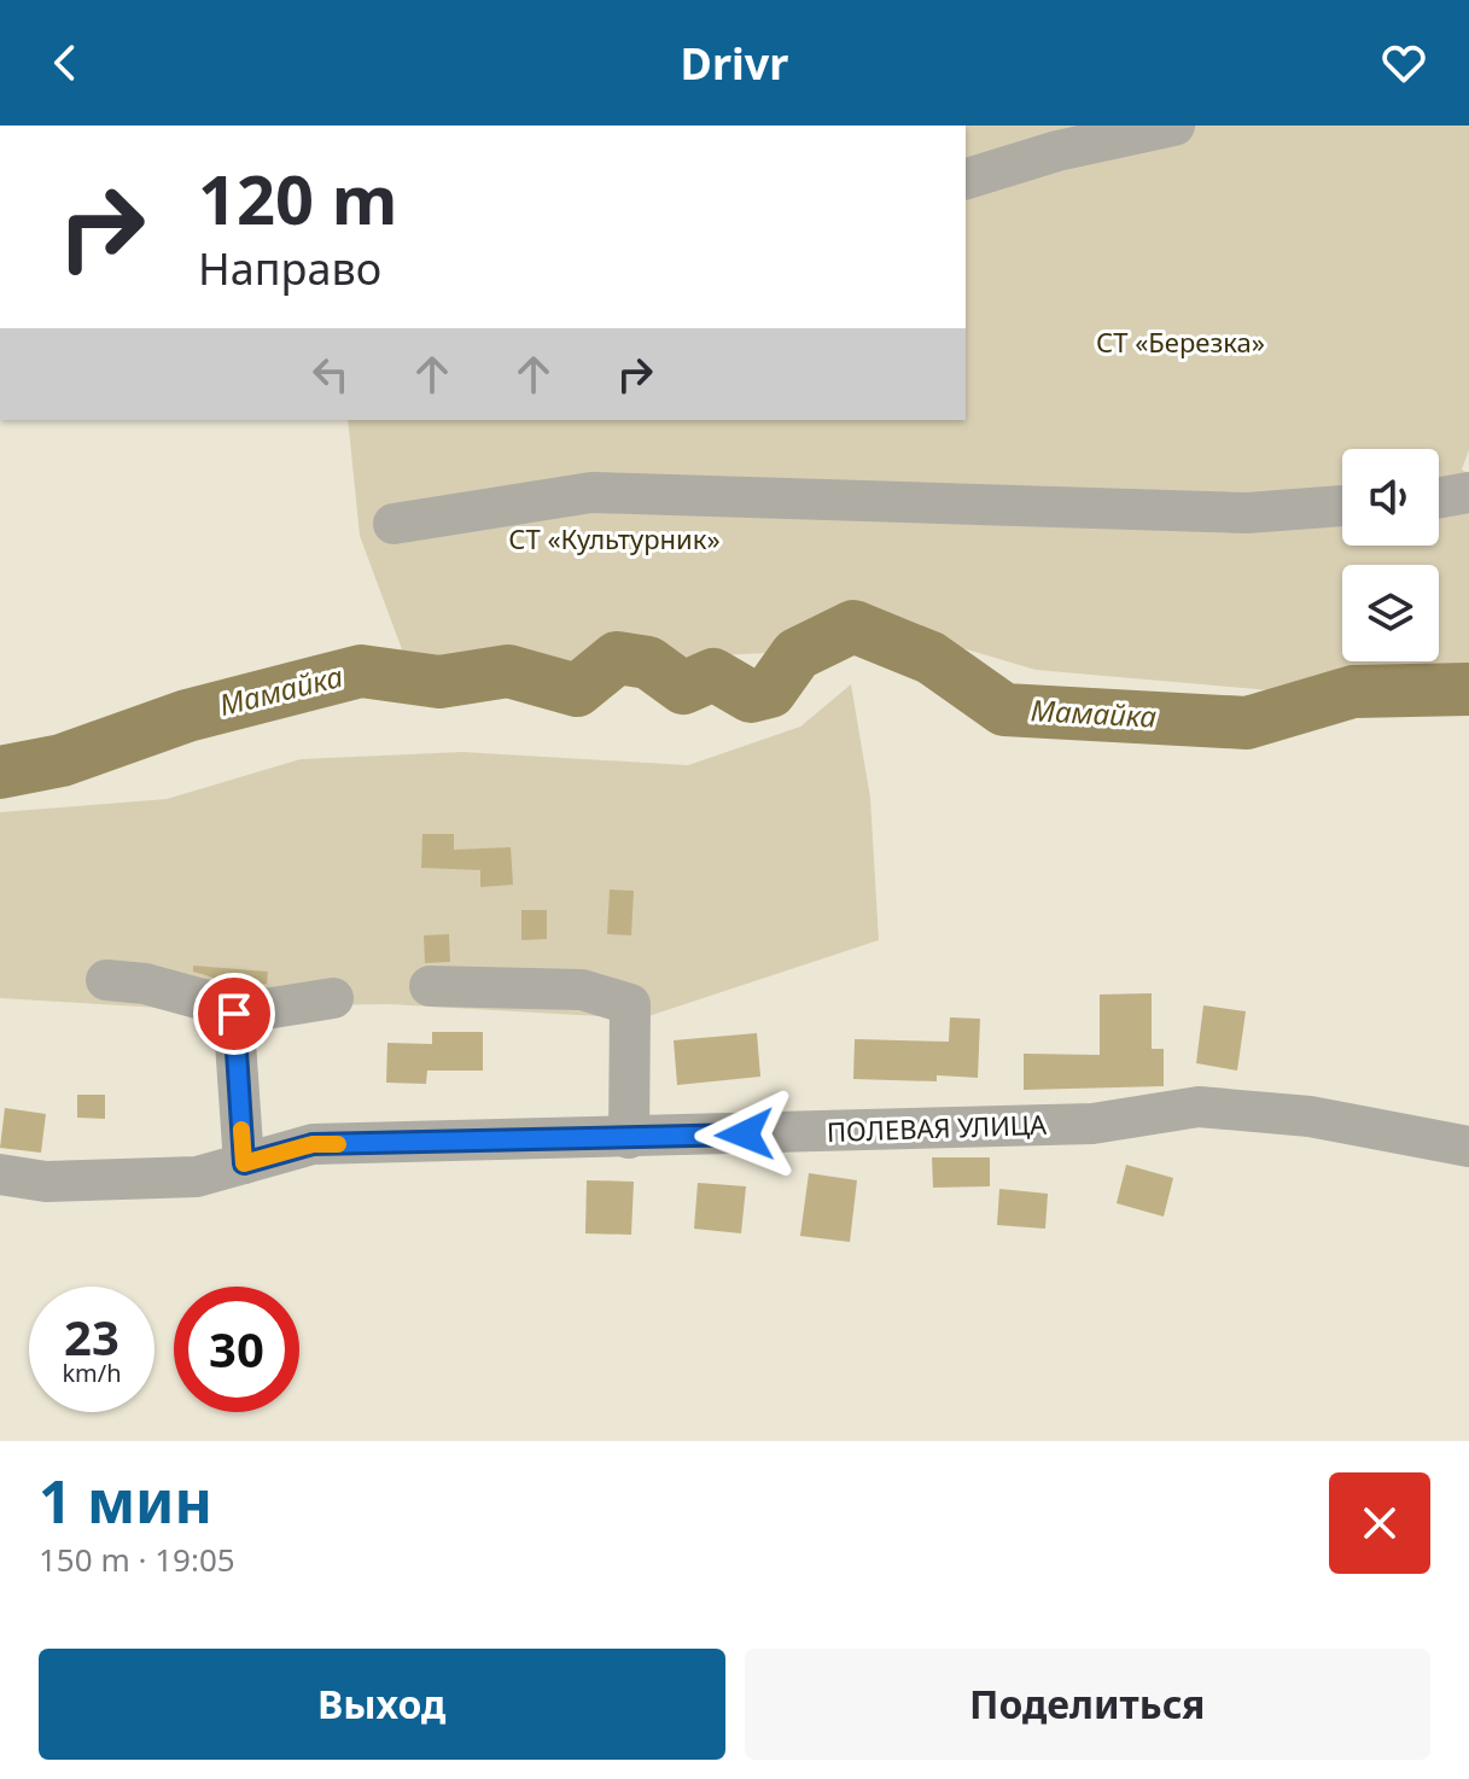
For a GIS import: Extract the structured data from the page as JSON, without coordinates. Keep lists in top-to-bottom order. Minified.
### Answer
{"streets":{"street":["ПОЛЕВАЯ УЛИЦА"]},"water":["Мамайка"],"parks":["СТ «Березка»","СТ «Культурник»"],"page":{"header":"Drivr","turn":["120 m","Направо"],"speed":"23 km/h","limit":"30","heading":["1 мин","150 m · 19:05"],"buttons":["Выход","Поделиться"]}}
